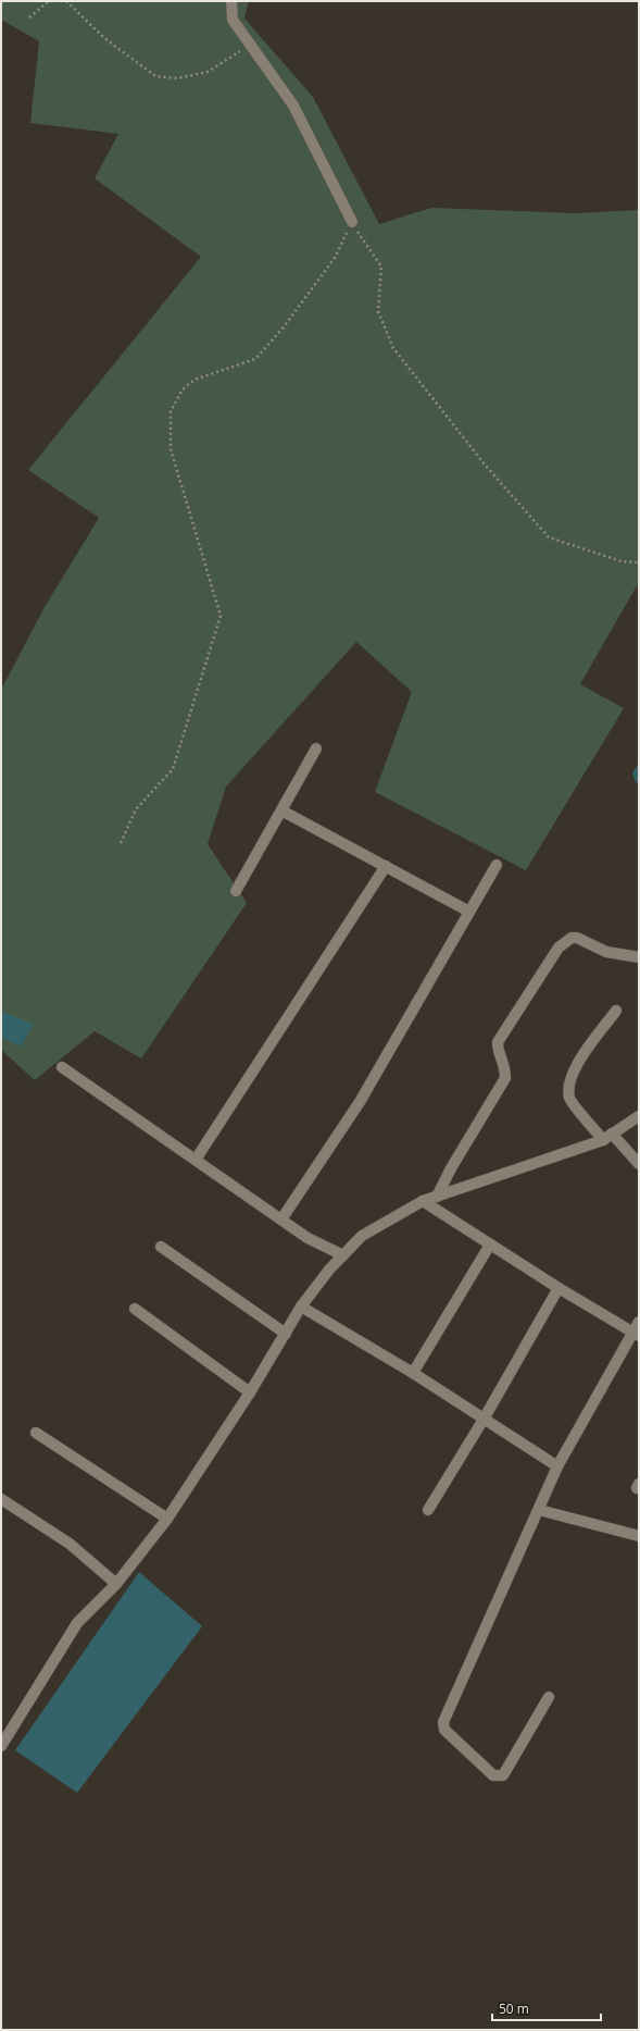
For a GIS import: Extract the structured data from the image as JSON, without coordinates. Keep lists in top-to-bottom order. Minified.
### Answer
{"scale_bar":"50 m"}
